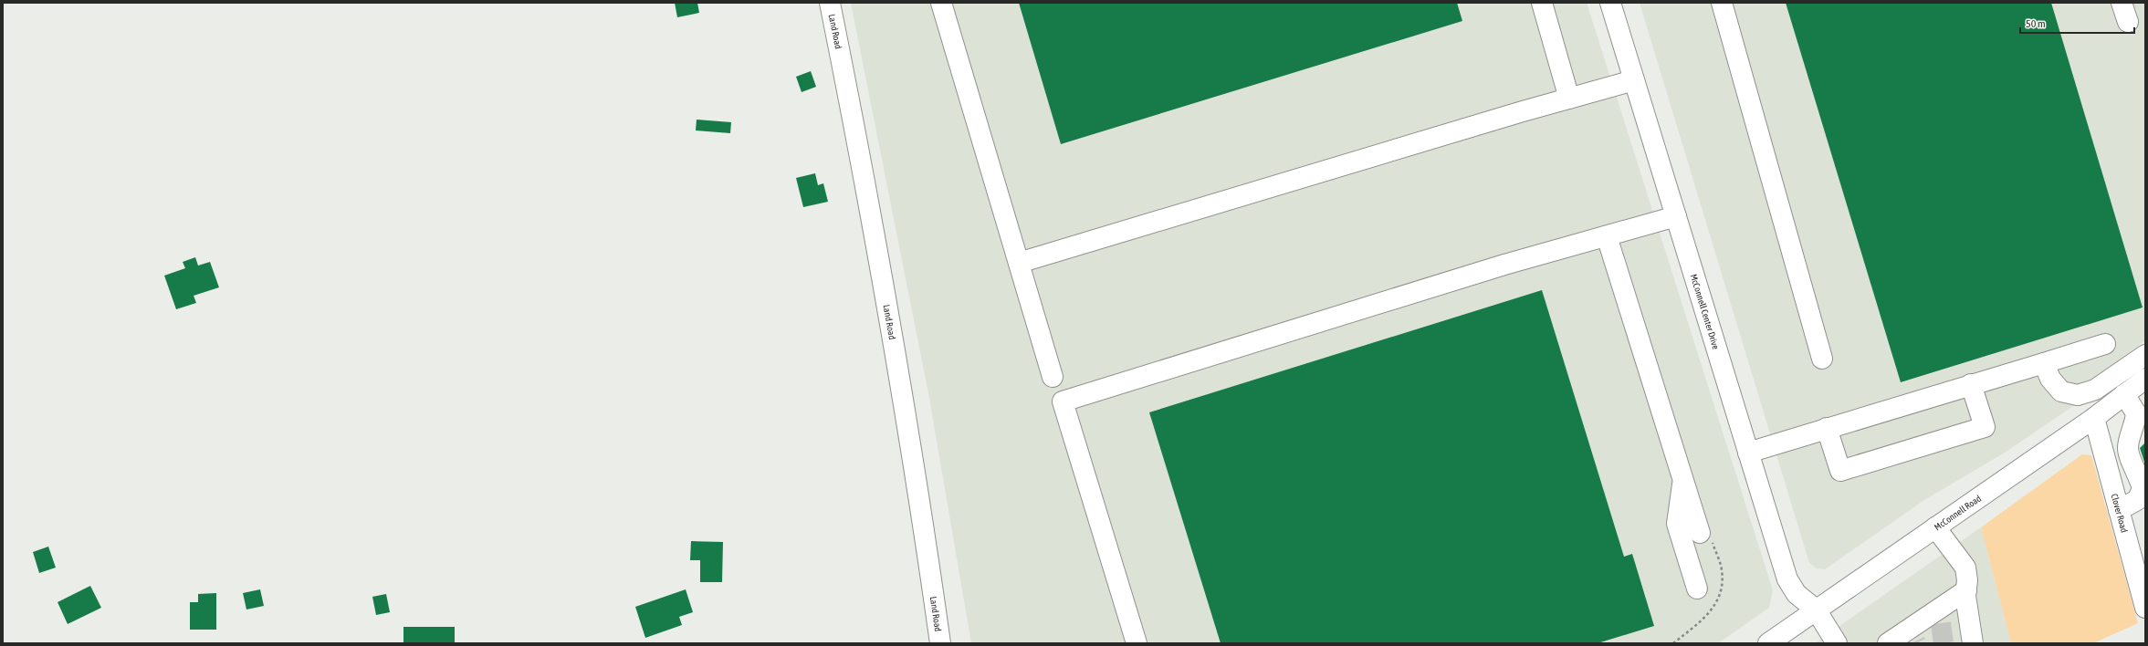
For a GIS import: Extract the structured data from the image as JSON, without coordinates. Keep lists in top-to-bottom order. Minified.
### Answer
{"streets":{"street":["Land Road","McConnell Center Drive","McConnell Road","Clover Road"]},"crossings":[["McConnell Center Drive","McConnell Road"],["McConnell Road","Clover Road"]],"scale_bar":"50 m"}
